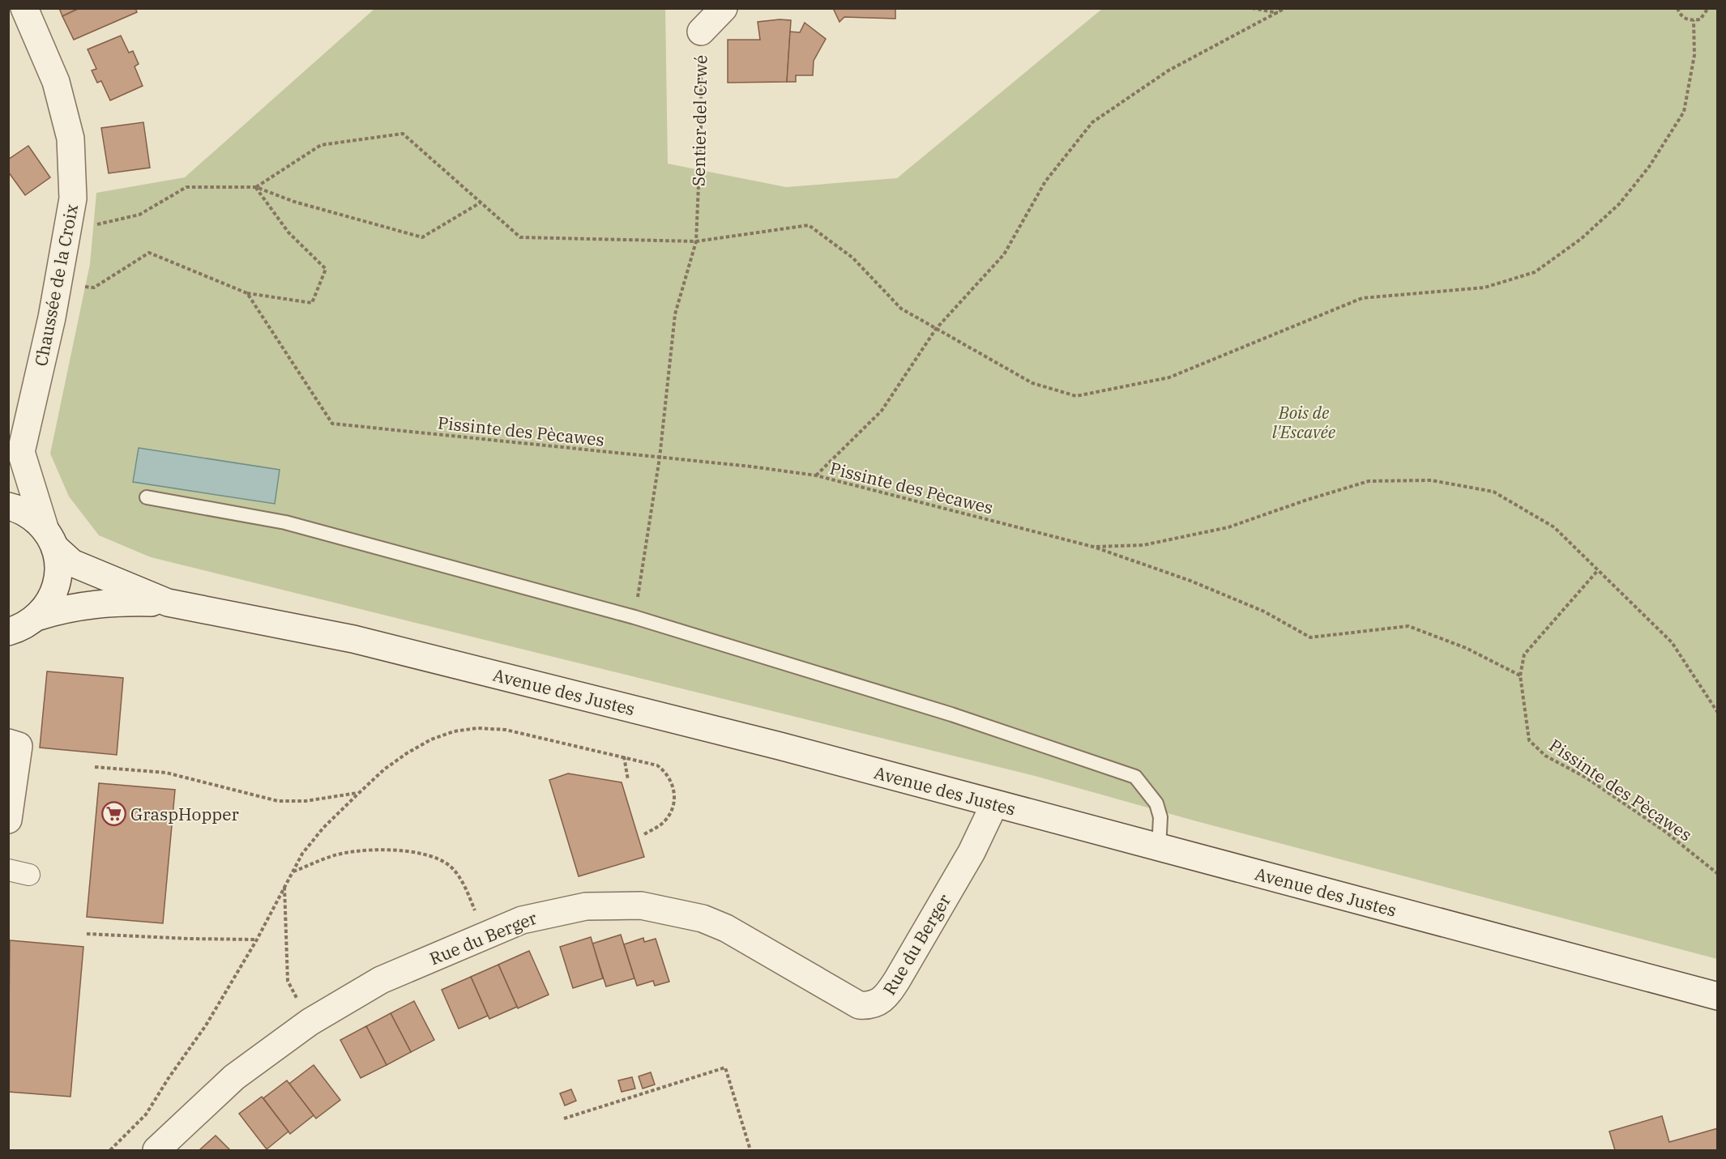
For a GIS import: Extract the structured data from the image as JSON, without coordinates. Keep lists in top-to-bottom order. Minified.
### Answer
{"streets":{"main road":["Sentier del Crwé","Chaussée de la Croix","Avenue des Justes","Rue du Berger"],"path":["Pissinte des Pècawes"]},"crossings":[["Sentier del Crwé","Pissinte des Pècawes"],["Chaussée de la Croix","Avenue des Justes"],["Avenue des Justes","Rue du Berger"]],"parks":["Bois de l'Escavée"],"places":{"supermarket":["GraspHopper"]}}
